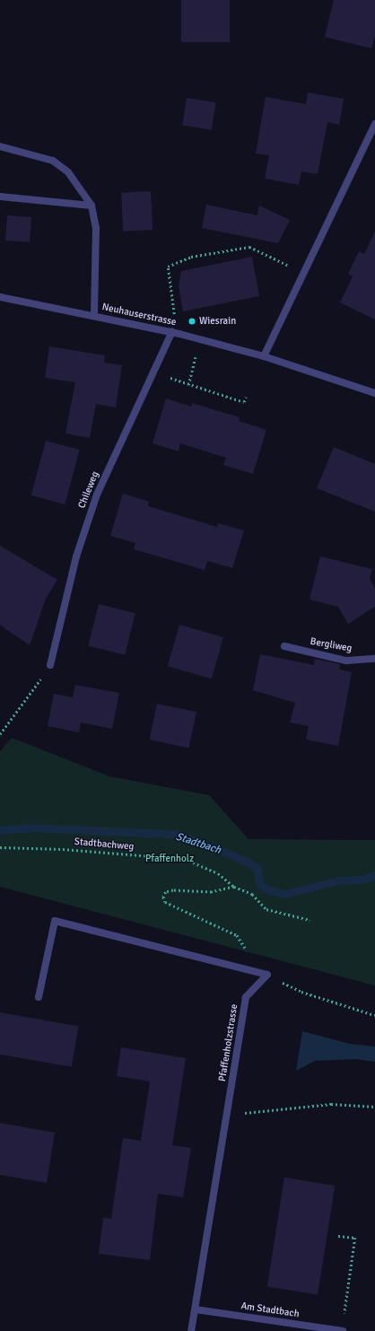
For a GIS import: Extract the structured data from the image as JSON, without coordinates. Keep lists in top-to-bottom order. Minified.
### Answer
{"streets":{"street":["Neuhauserstrasse","Chileweg","Bergliweg","Pfaffenholzstrasse","Am Stadtbach"],"path":["Stadtbachweg"]},"crossings":[["Neuhauserstrasse","Chileweg"],["Pfaffenholzstrasse","Am Stadtbach"]],"water":["Stadtbach"],"parks":["Pfaffenholz"],"places":["Wiesrain"]}
